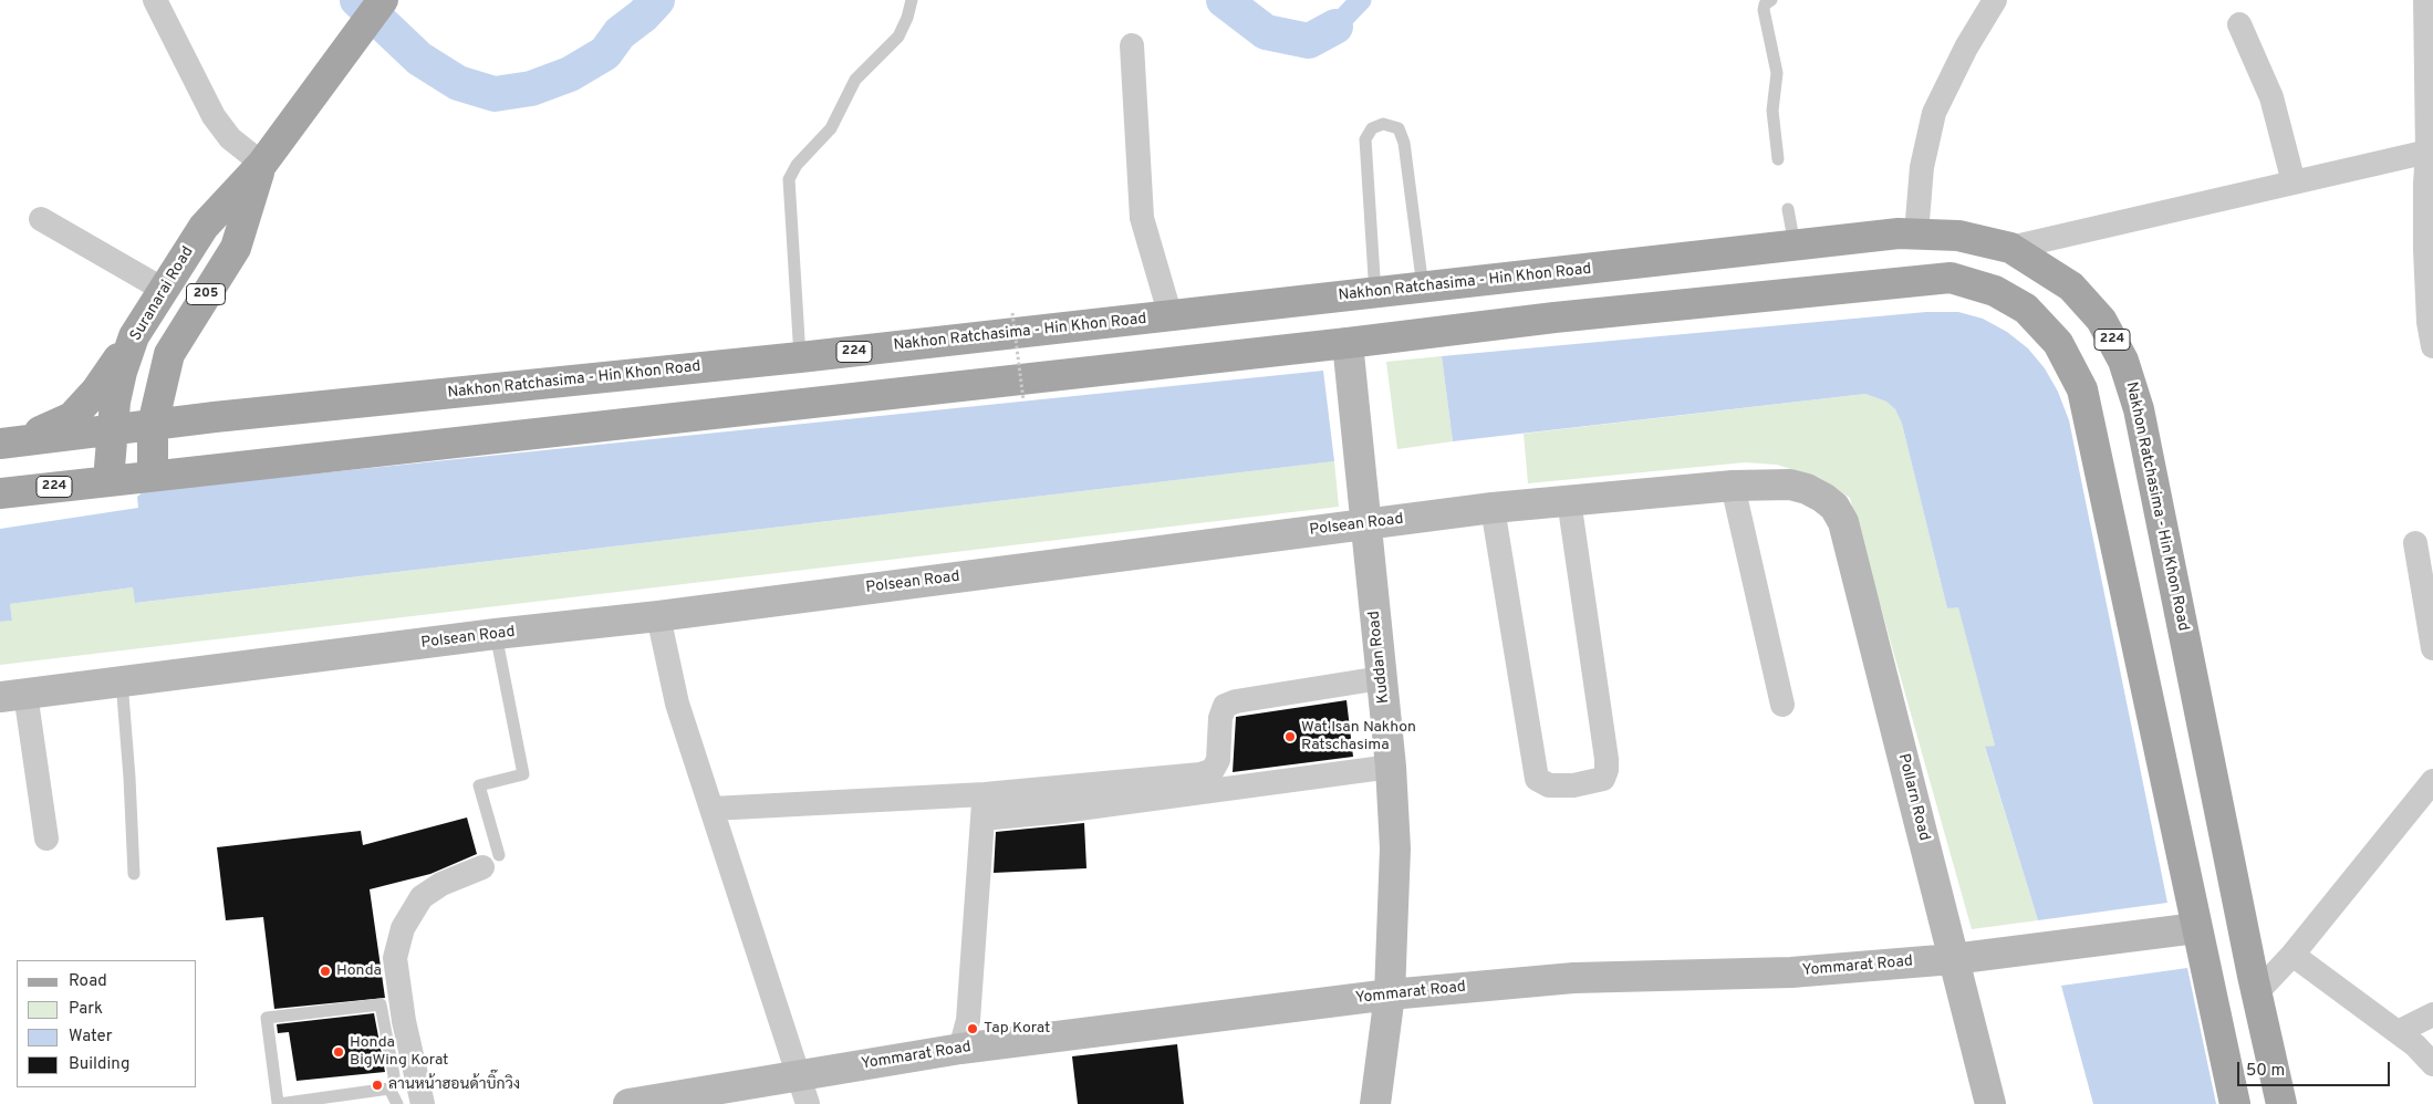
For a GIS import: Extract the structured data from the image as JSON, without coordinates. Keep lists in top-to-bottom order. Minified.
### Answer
{"streets":{"main road":["Nakhon Ratchasima - Hin Khon Road","Suranarai Road","205","224"],"street":["Polsean Road","Kuddan Road","Pollarn Road","Yommarat Road"]},"crossings":[["Nakhon Ratchasima - Hin Khon Road","Suranarai Road"],["Suranarai Road","224"],["224","Kuddan Road"],["224","Yommarat Road"],["Polsean Road","Kuddan Road"],["Polsean Road","Pollarn Road"],["Kuddan Road","Yommarat Road"],["Pollarn Road","Yommarat Road"]],"places":["Wat Isan Nakhon Ratschasima","Honda","Tap Korat","Honda BigWing Korat","ลานหน้าฮอนด้าบิ๊กวิง"],"legend":["Road","Park","Water","Building"],"scale_bar":"50 m"}
